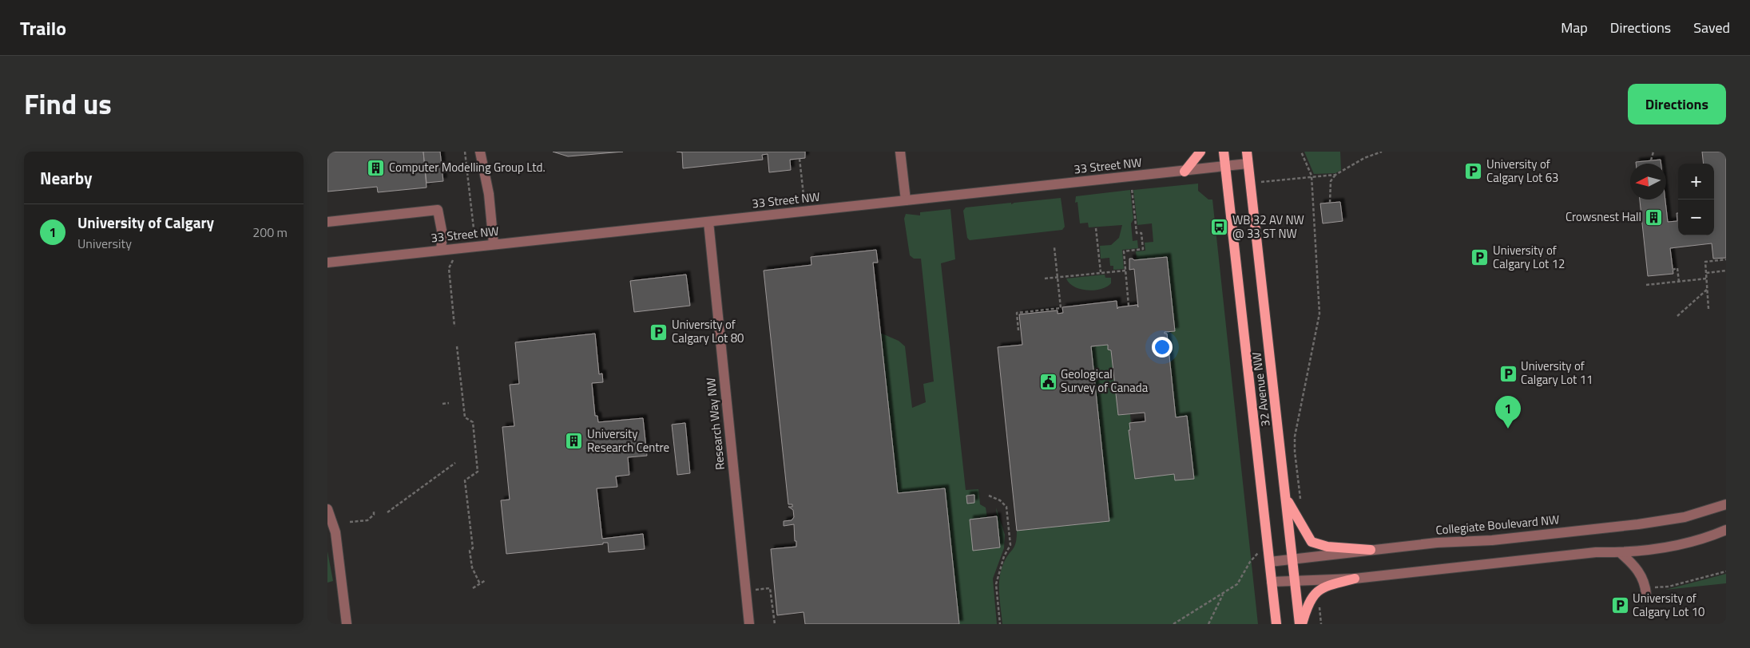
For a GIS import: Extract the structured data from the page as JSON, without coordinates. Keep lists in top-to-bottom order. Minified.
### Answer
{"streets":{"main road":["32 Avenue NW"],"street":["33 Street NW","Research Way NW","Collegiate Boulevard NW"]},"crossings":[["33 Street NW","32 Avenue NW"],["33 Street NW","Research Way NW"],["32 Avenue NW","Collegiate Boulevard NW"]],"places":{"building":["Computer Modelling Group Ltd.","Crowsnest Hall","University Research Centre"],"parking":["University of Calgary Lot 63","University of Calgary Lot 12","University of Calgary Lot 80","University of Calgary Lot 11","University of Calgary Lot 10"],"bus stop":["WB 32 AV NW @ 33 ST NW"],"public building":["Geological Survey of Canada"]},"north":"left","page":{"header":"Trailo","nav":["Map","Directions","Saved"],"title":"Find us","buttons":"Directions","heading":"Nearby","map_buttons":["+","−"],"list":[{"mark":"1","name":"University of Calgary","note":"University","value":"200 m"}],"pins":"1"}}
